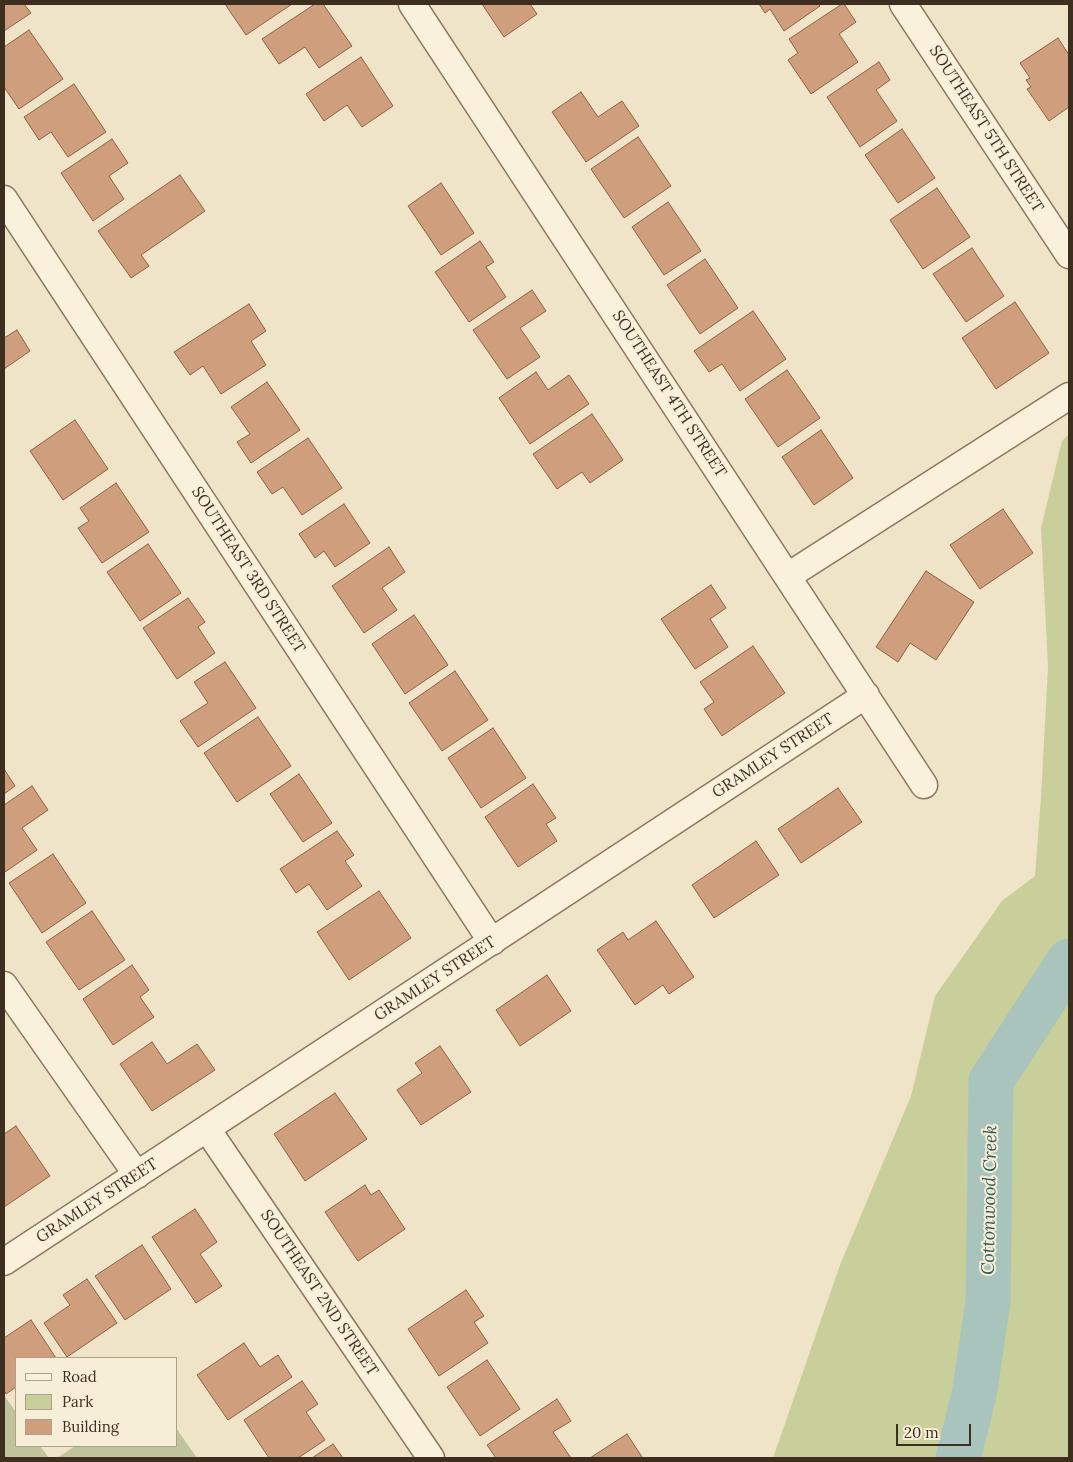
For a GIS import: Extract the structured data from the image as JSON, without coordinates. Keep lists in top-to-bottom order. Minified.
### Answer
{"streets":{"street":["SOUTHEAST 5TH STREET","SOUTHEAST 4TH STREET","SOUTHEAST 3RD STREET","GRAMLEY STREET","SOUTHEAST 2ND STREET"]},"crossings":[["SOUTHEAST 4TH STREET","GRAMLEY STREET"],["SOUTHEAST 3RD STREET","GRAMLEY STREET"],["GRAMLEY STREET","SOUTHEAST 2ND STREET"]],"water":["Cottonwood Creek"],"legend":["Road","Park","Building"],"scale_bar":"20 m"}
